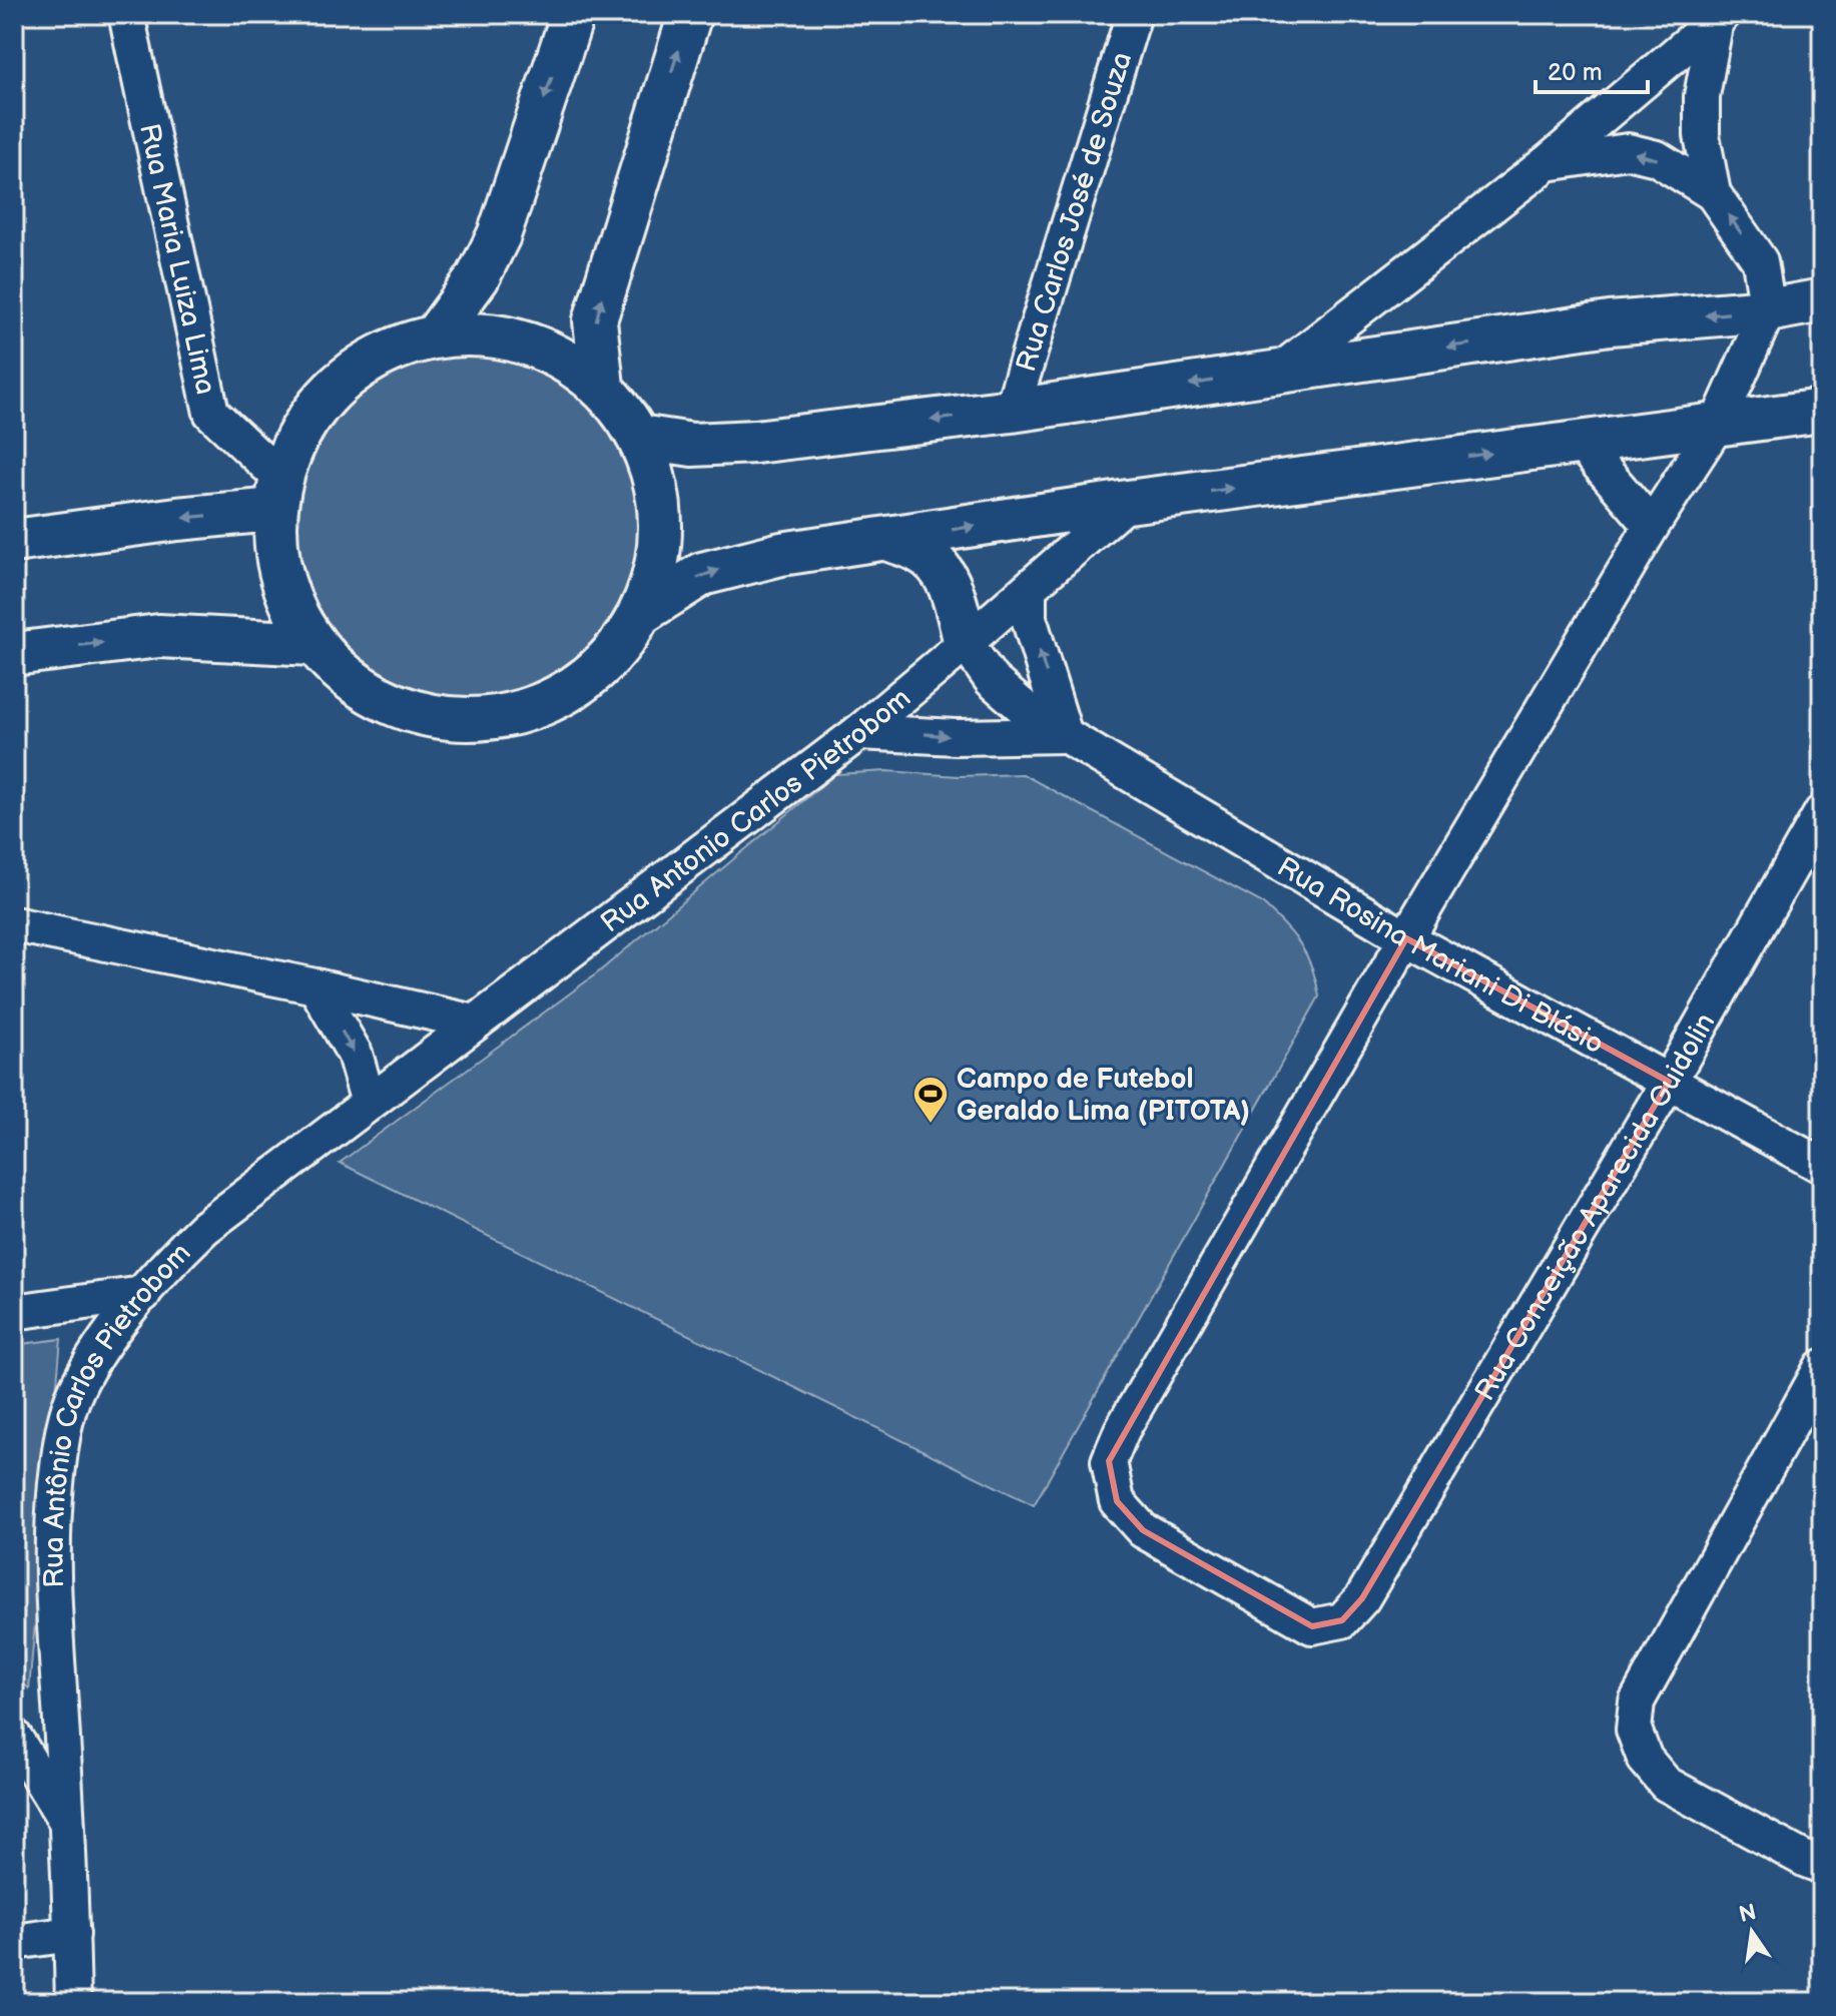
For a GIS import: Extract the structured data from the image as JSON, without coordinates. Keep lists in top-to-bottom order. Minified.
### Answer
{"streets":{"street":["Rua Carlos José de Souza","Rua Maria Luiza Lima","Rua Antonio Carlos Pietrobom","Rua Rosina Mariani Di Blásio","Rua Conceição Aparecida Guidolin","Rua Antônio Carlos Pietrobom"]},"crossings":[["Rua Antonio Carlos Pietrobom","Rua Rosina Mariani Di Blásio"],["Rua Antonio Carlos Pietrobom","Rua Antônio Carlos Pietrobom"],["Rua Rosina Mariani Di Blásio","Rua Conceição Aparecida Guidolin"]],"places":{"sports":["Campo de Futebol Geraldo Lima (PITOTA)"]},"scale_bar":"20 m","north":"top"}
